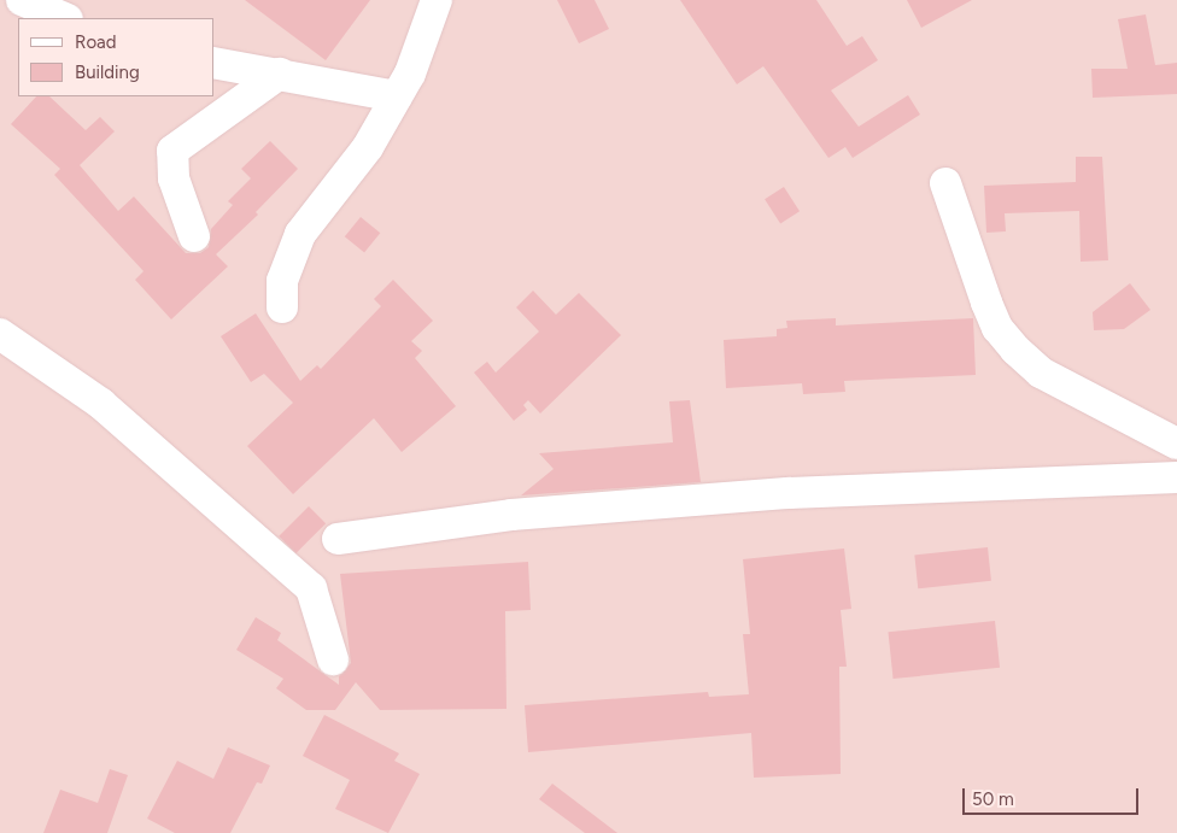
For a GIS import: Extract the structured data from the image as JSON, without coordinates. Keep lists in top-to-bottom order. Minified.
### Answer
{"legend":["Road","Building"],"scale_bar":"50 m"}
